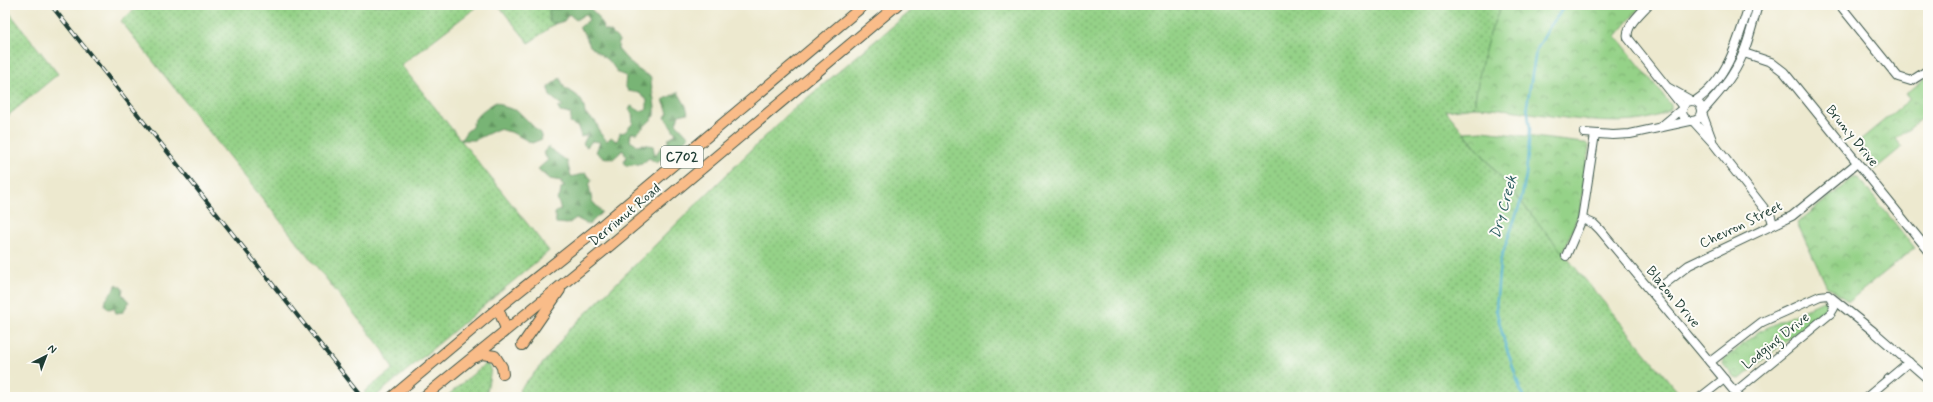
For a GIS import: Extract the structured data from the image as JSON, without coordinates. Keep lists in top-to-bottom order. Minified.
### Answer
{"streets":{"main road":["C702","Derrimut Road"],"street":["Bruny Drive","Chevron Street","Blazon Drive","Lodging Drive"]},"crossings":[["Bruny Drive","Chevron Street"],["Chevron Street","Blazon Drive"],["Blazon Drive","Lodging Drive"]],"water":["Dry Creek"],"north":"top right"}
